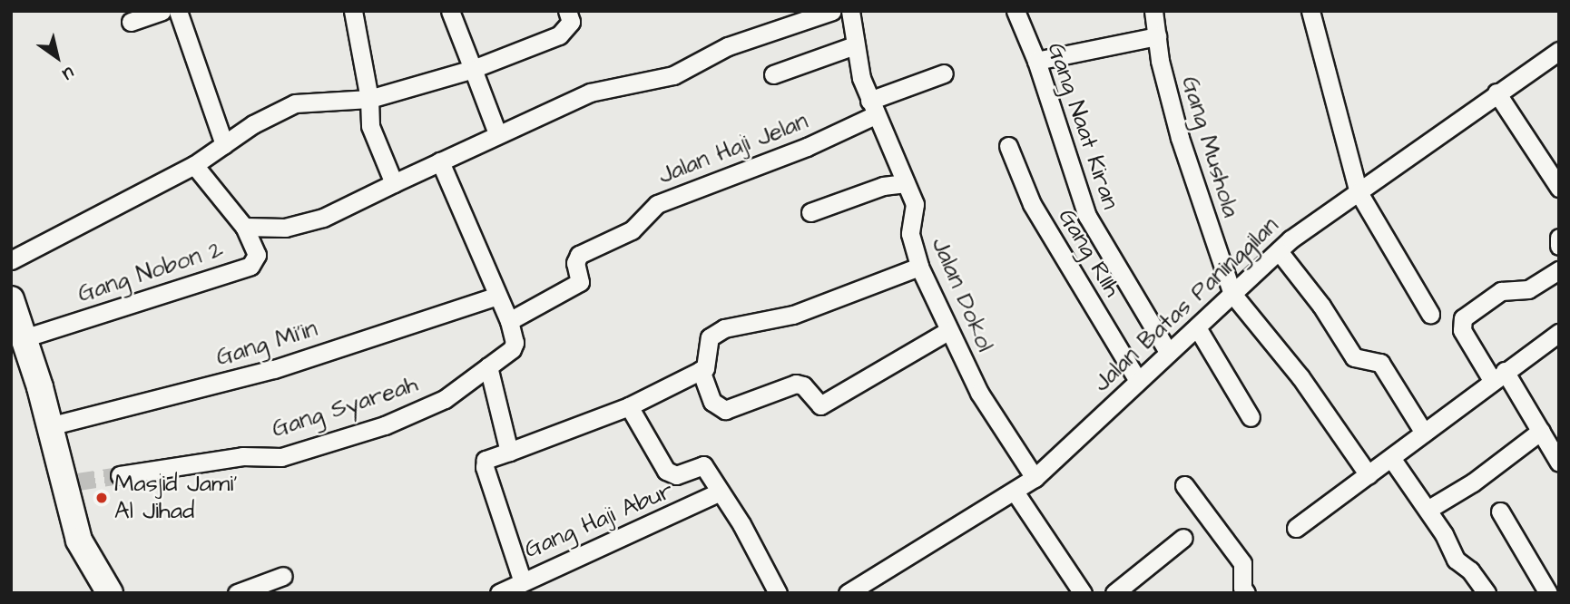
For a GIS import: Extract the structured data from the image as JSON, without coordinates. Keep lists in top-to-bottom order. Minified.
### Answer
{"streets":{"street":["Gang Naat Kiran","Gang Mushola","Jalan Haji Jelan","Gang RIIh","Gang Nobon 2","Jalan Dokol","Jalan Batas Paninggilan","Gang Mi'in","Gang Syareah","Gang Haji Abur"]},"crossings":[["Gang Naat Kiran","Jalan Batas Paninggilan"],["Gang Mushola","Jalan Batas Paninggilan"],["Jalan Haji Jelan","Jalan Dokol"],["Jalan Haji Jelan","Gang Syareah"],["Gang RIIh","Jalan Batas Paninggilan"],["Jalan Dokol","Jalan Batas Paninggilan"],["Gang Mi'in","Gang Syareah"]],"places":["Masjid Jami' Al Jihad"],"north":"bottom right"}
